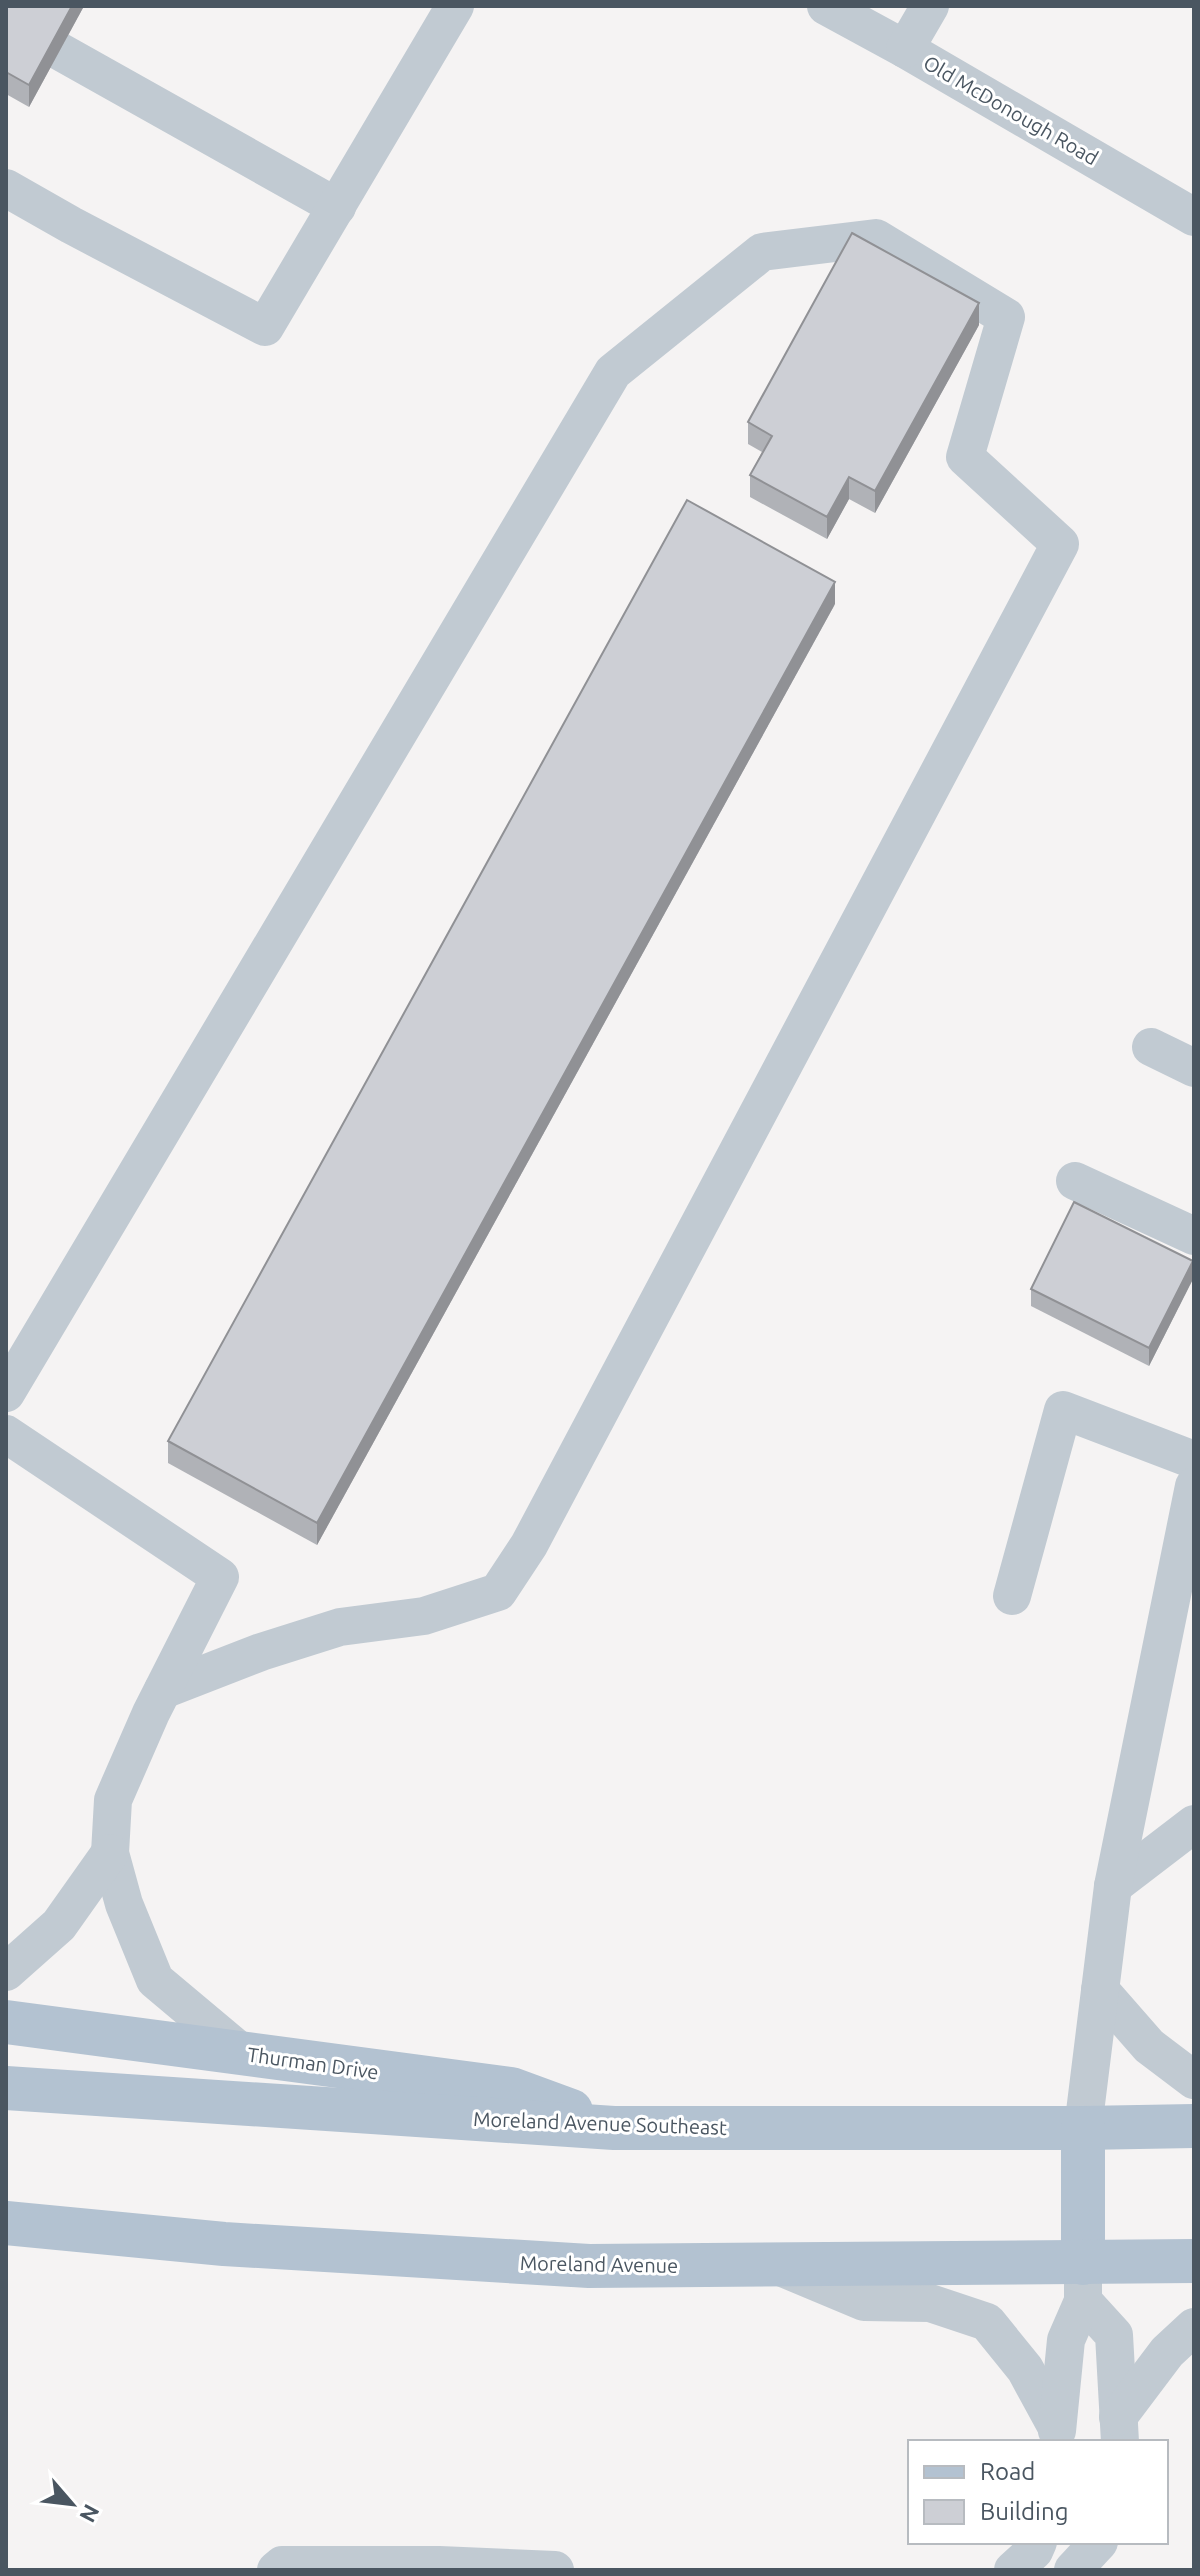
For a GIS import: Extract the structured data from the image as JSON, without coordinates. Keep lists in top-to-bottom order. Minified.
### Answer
{"streets":{"main road":["Thurman Drive","Moreland Avenue Southeast","Moreland Avenue"],"street":["Old McDonough Road"]},"crossings":[["Thurman Drive","Moreland Avenue Southeast"]],"legend":["Road","Building"],"north":"bottom right"}
